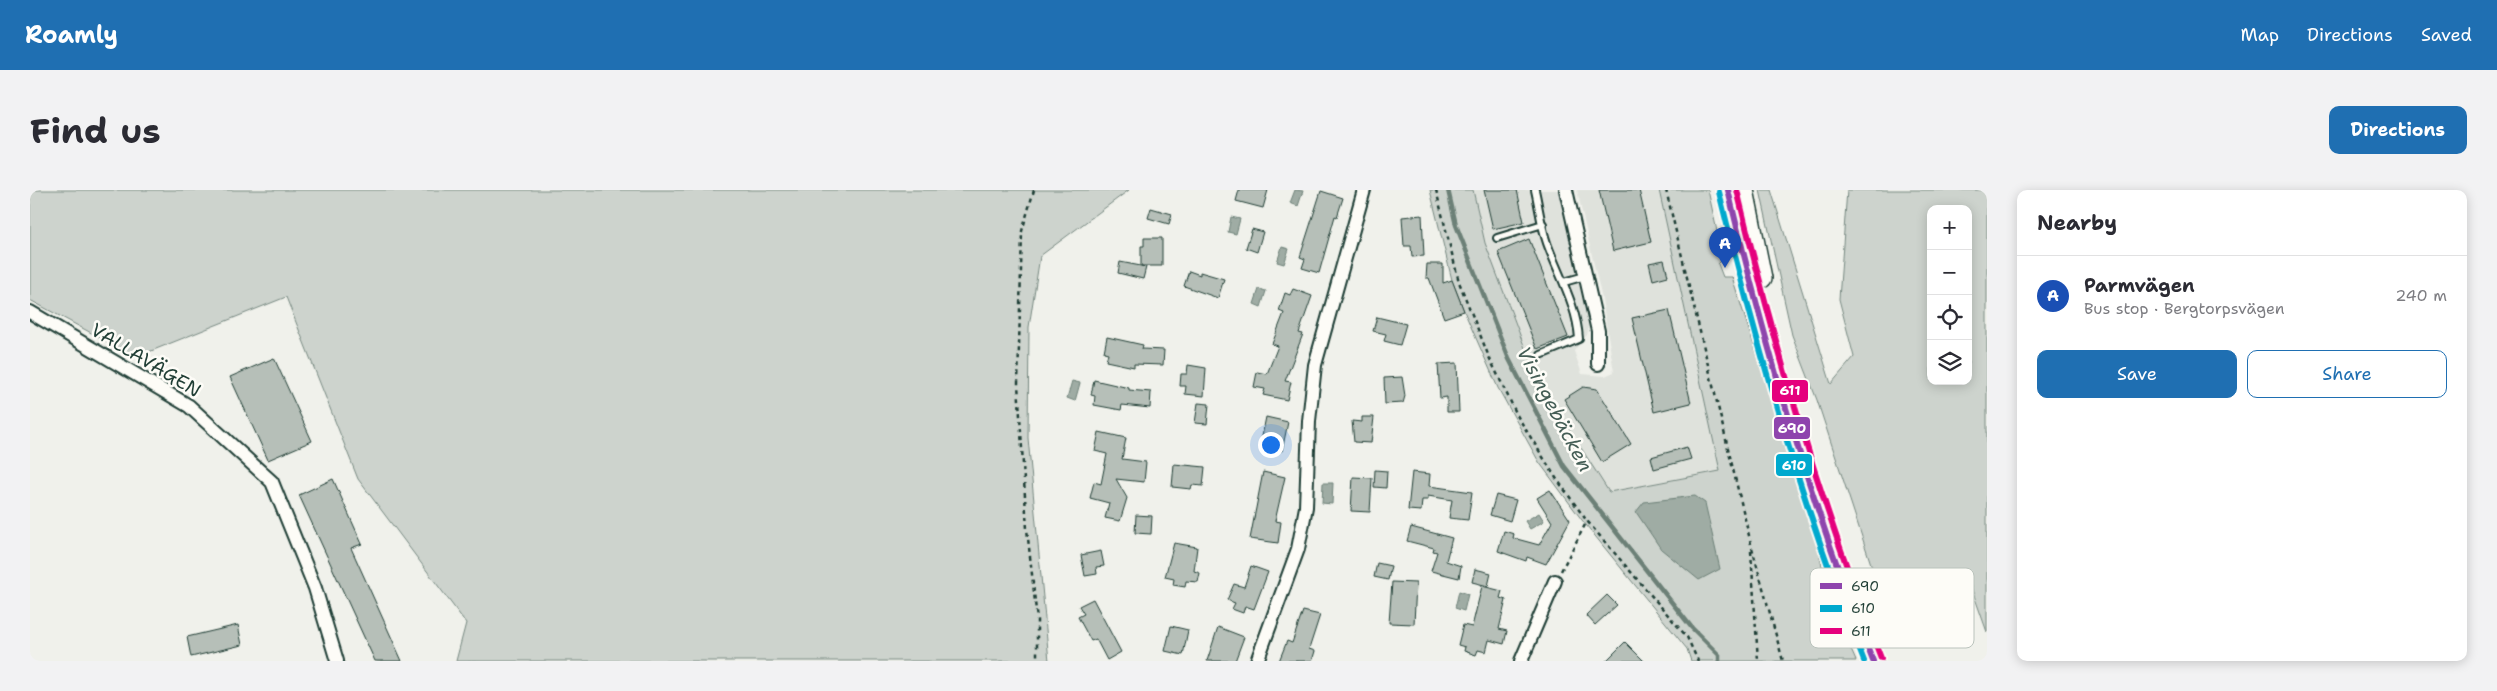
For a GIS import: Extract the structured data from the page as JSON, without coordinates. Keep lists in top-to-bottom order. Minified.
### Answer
{"streets":{"street":["VALLAVÄGEN"]},"water":["Visingebäcken"],"lines":["transit line 690","transit line 611","transit line 610"],"legend":["690","610","611"],"page":{"header":"Roamly","nav":["Map","Directions","Saved"],"buttons":["Directions",["Save","Share"]],"title":"Find us","heading":"Nearby","map_buttons":["+","−"],"pins":"A","list":[{"mark":"A","name":"Parmvägen","note":"Bus stop · Bergtorpsvägen","value":"240 m"}]}}
